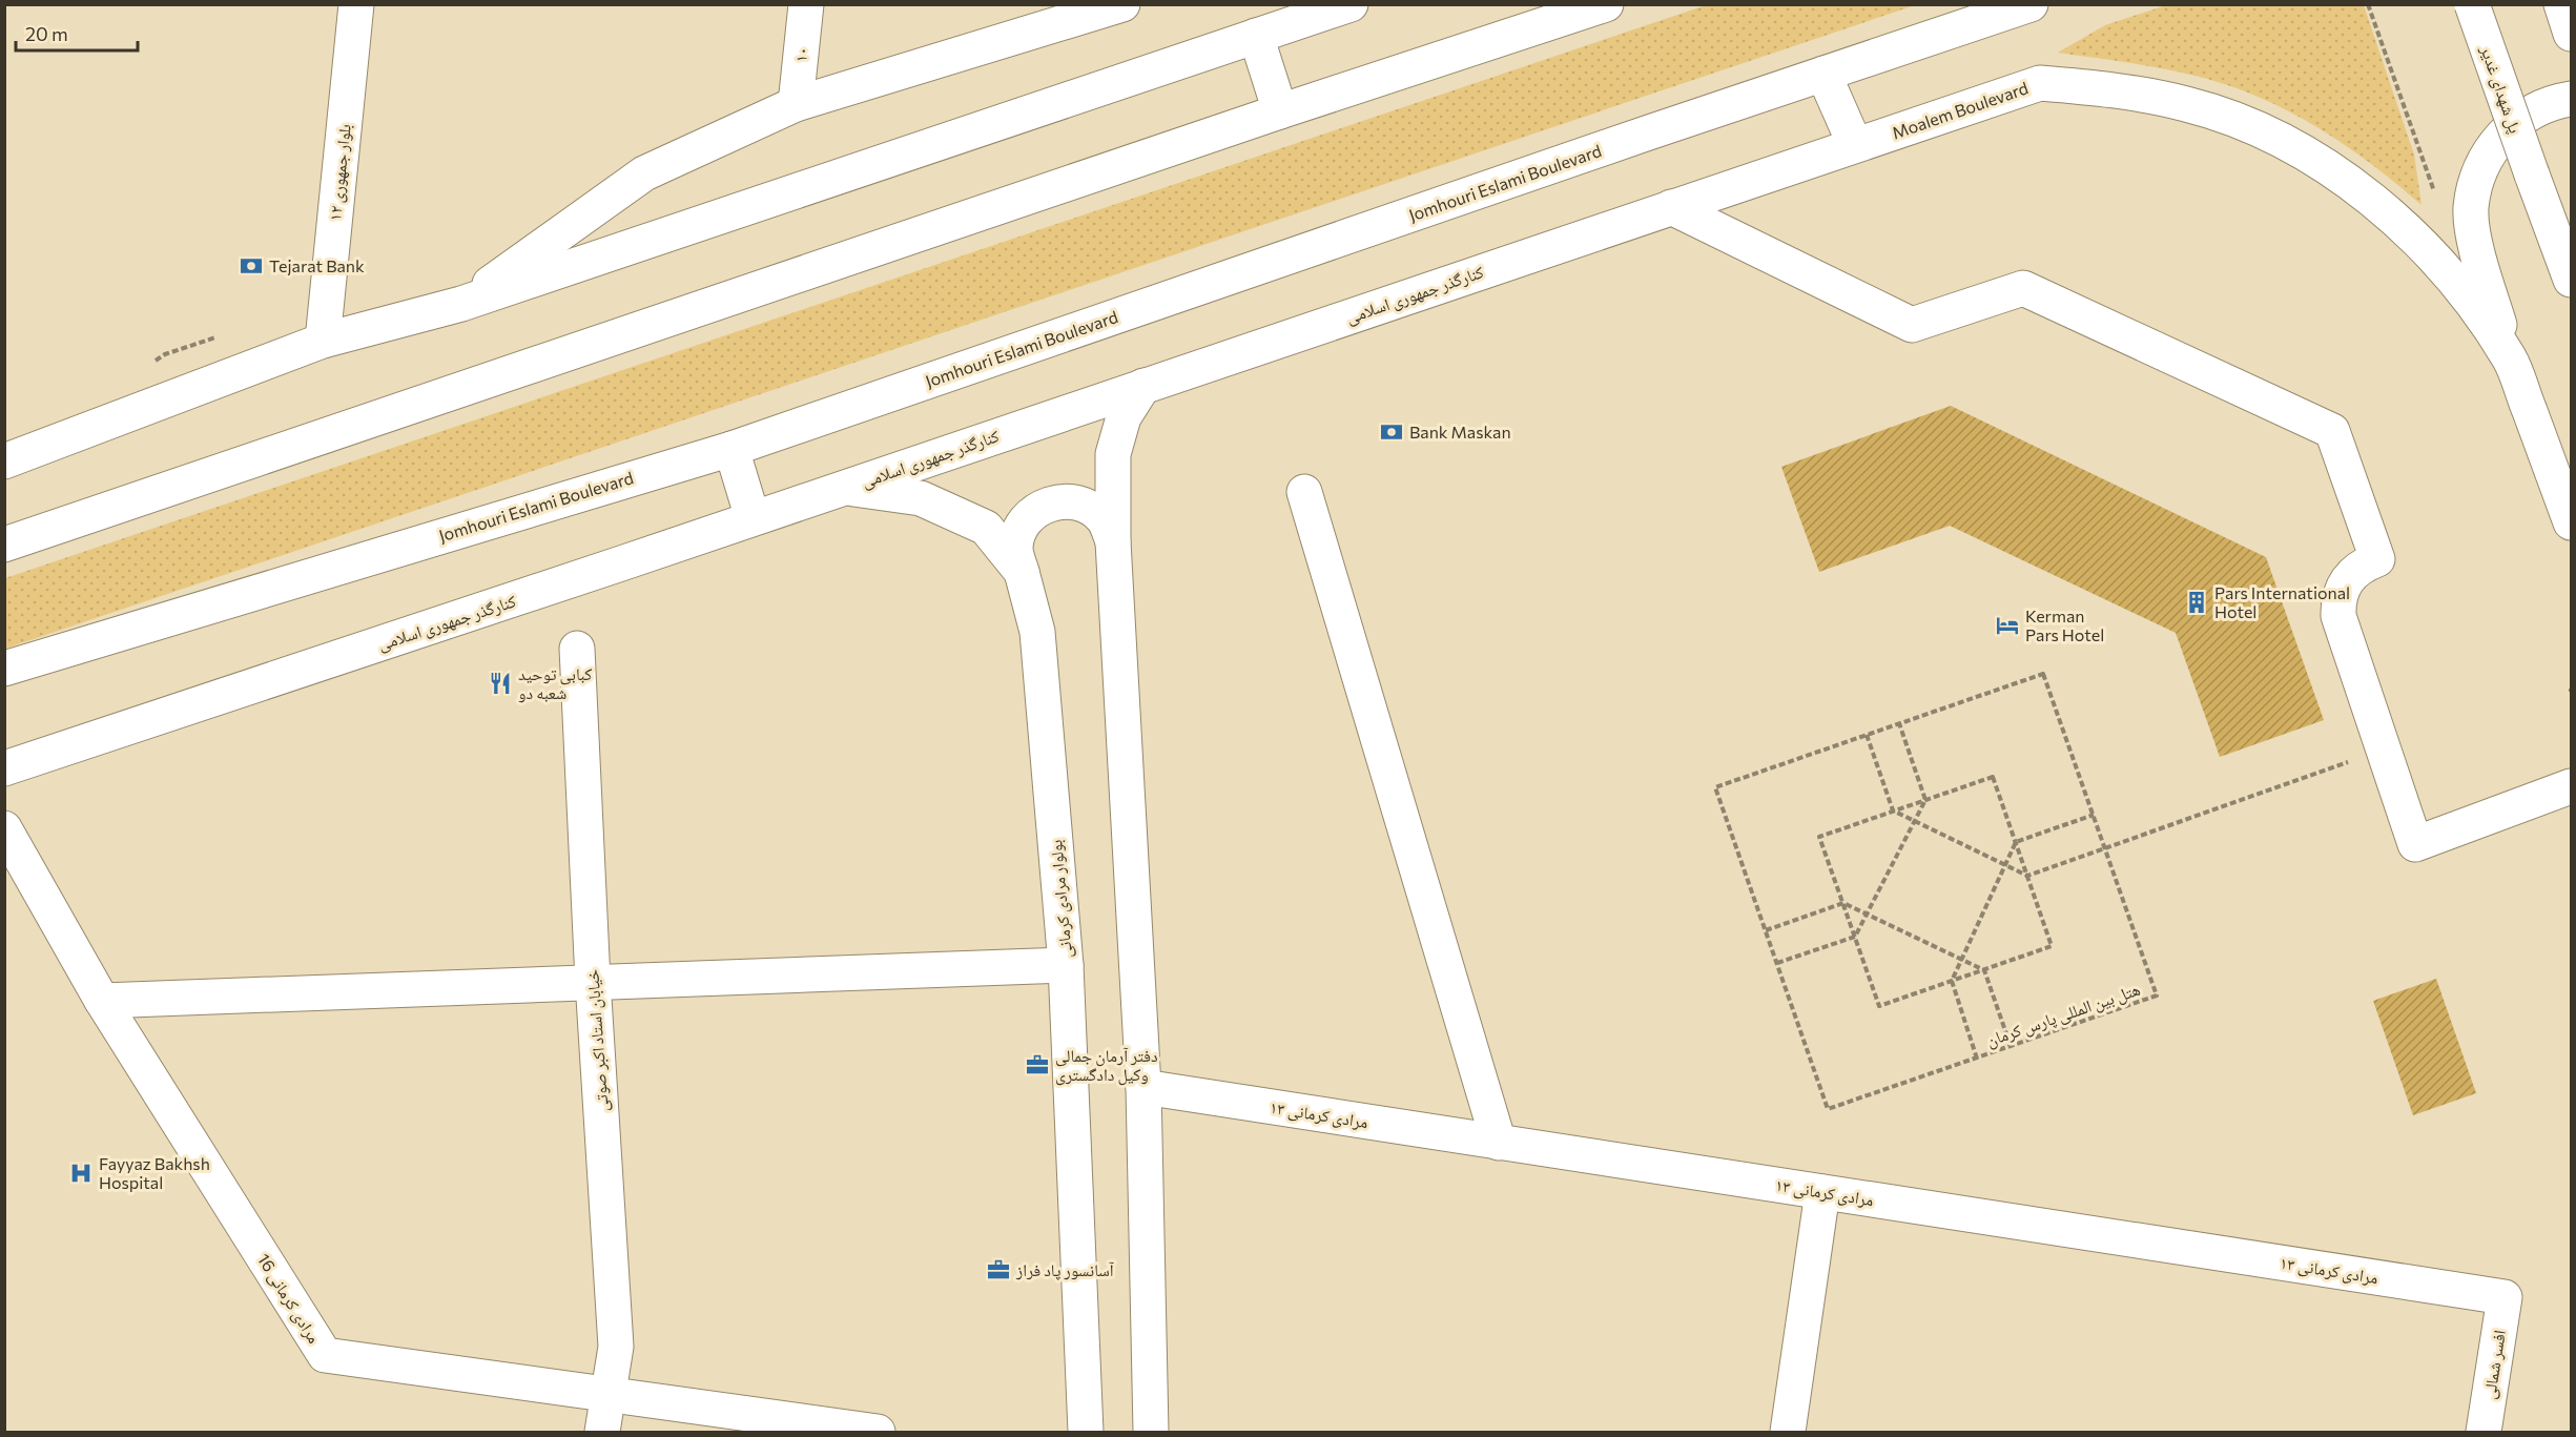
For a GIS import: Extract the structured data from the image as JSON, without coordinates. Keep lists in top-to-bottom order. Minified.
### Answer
{"streets":{"main road":["۱۰","پل شهدای غدیر","Moalem Boulevard","بلوار جمهوری ۱۲","Jomhouri Eslami Boulevard","کنارگذر جمهوری اسلامی","بولوار مرادی کرمانی","خیابان استاد اکبر صوتی","مرادی کرمانی ۱۳","مرادی کرمانی 16","افسر شمالی"],"path":["هتل بین المللی پارس کرمان"]},"crossings":[["Moalem Boulevard","کنارگذر جمهوری اسلامی"],["کنارگذر جمهوری اسلامی","بولوار مرادی کرمانی"],["خیابان استاد اکبر صوتی","مرادی کرمانی 16"],["مرادی کرمانی ۱۳","افسر شمالی"]],"places":{"bank":["Tejarat Bank","Bank Maskan"],"building":["Pars International Hotel"],"hotel":["Kerman Pars Hotel"],"restaurant":["کبابی توحید شعبه دو"],"office":["دفتر آرمان جمالی وکیل دادگستری","آسانسور پاد فراز"],"hospital":["Fayyaz Bakhsh Hospital"]},"scale_bar":"20 m"}
